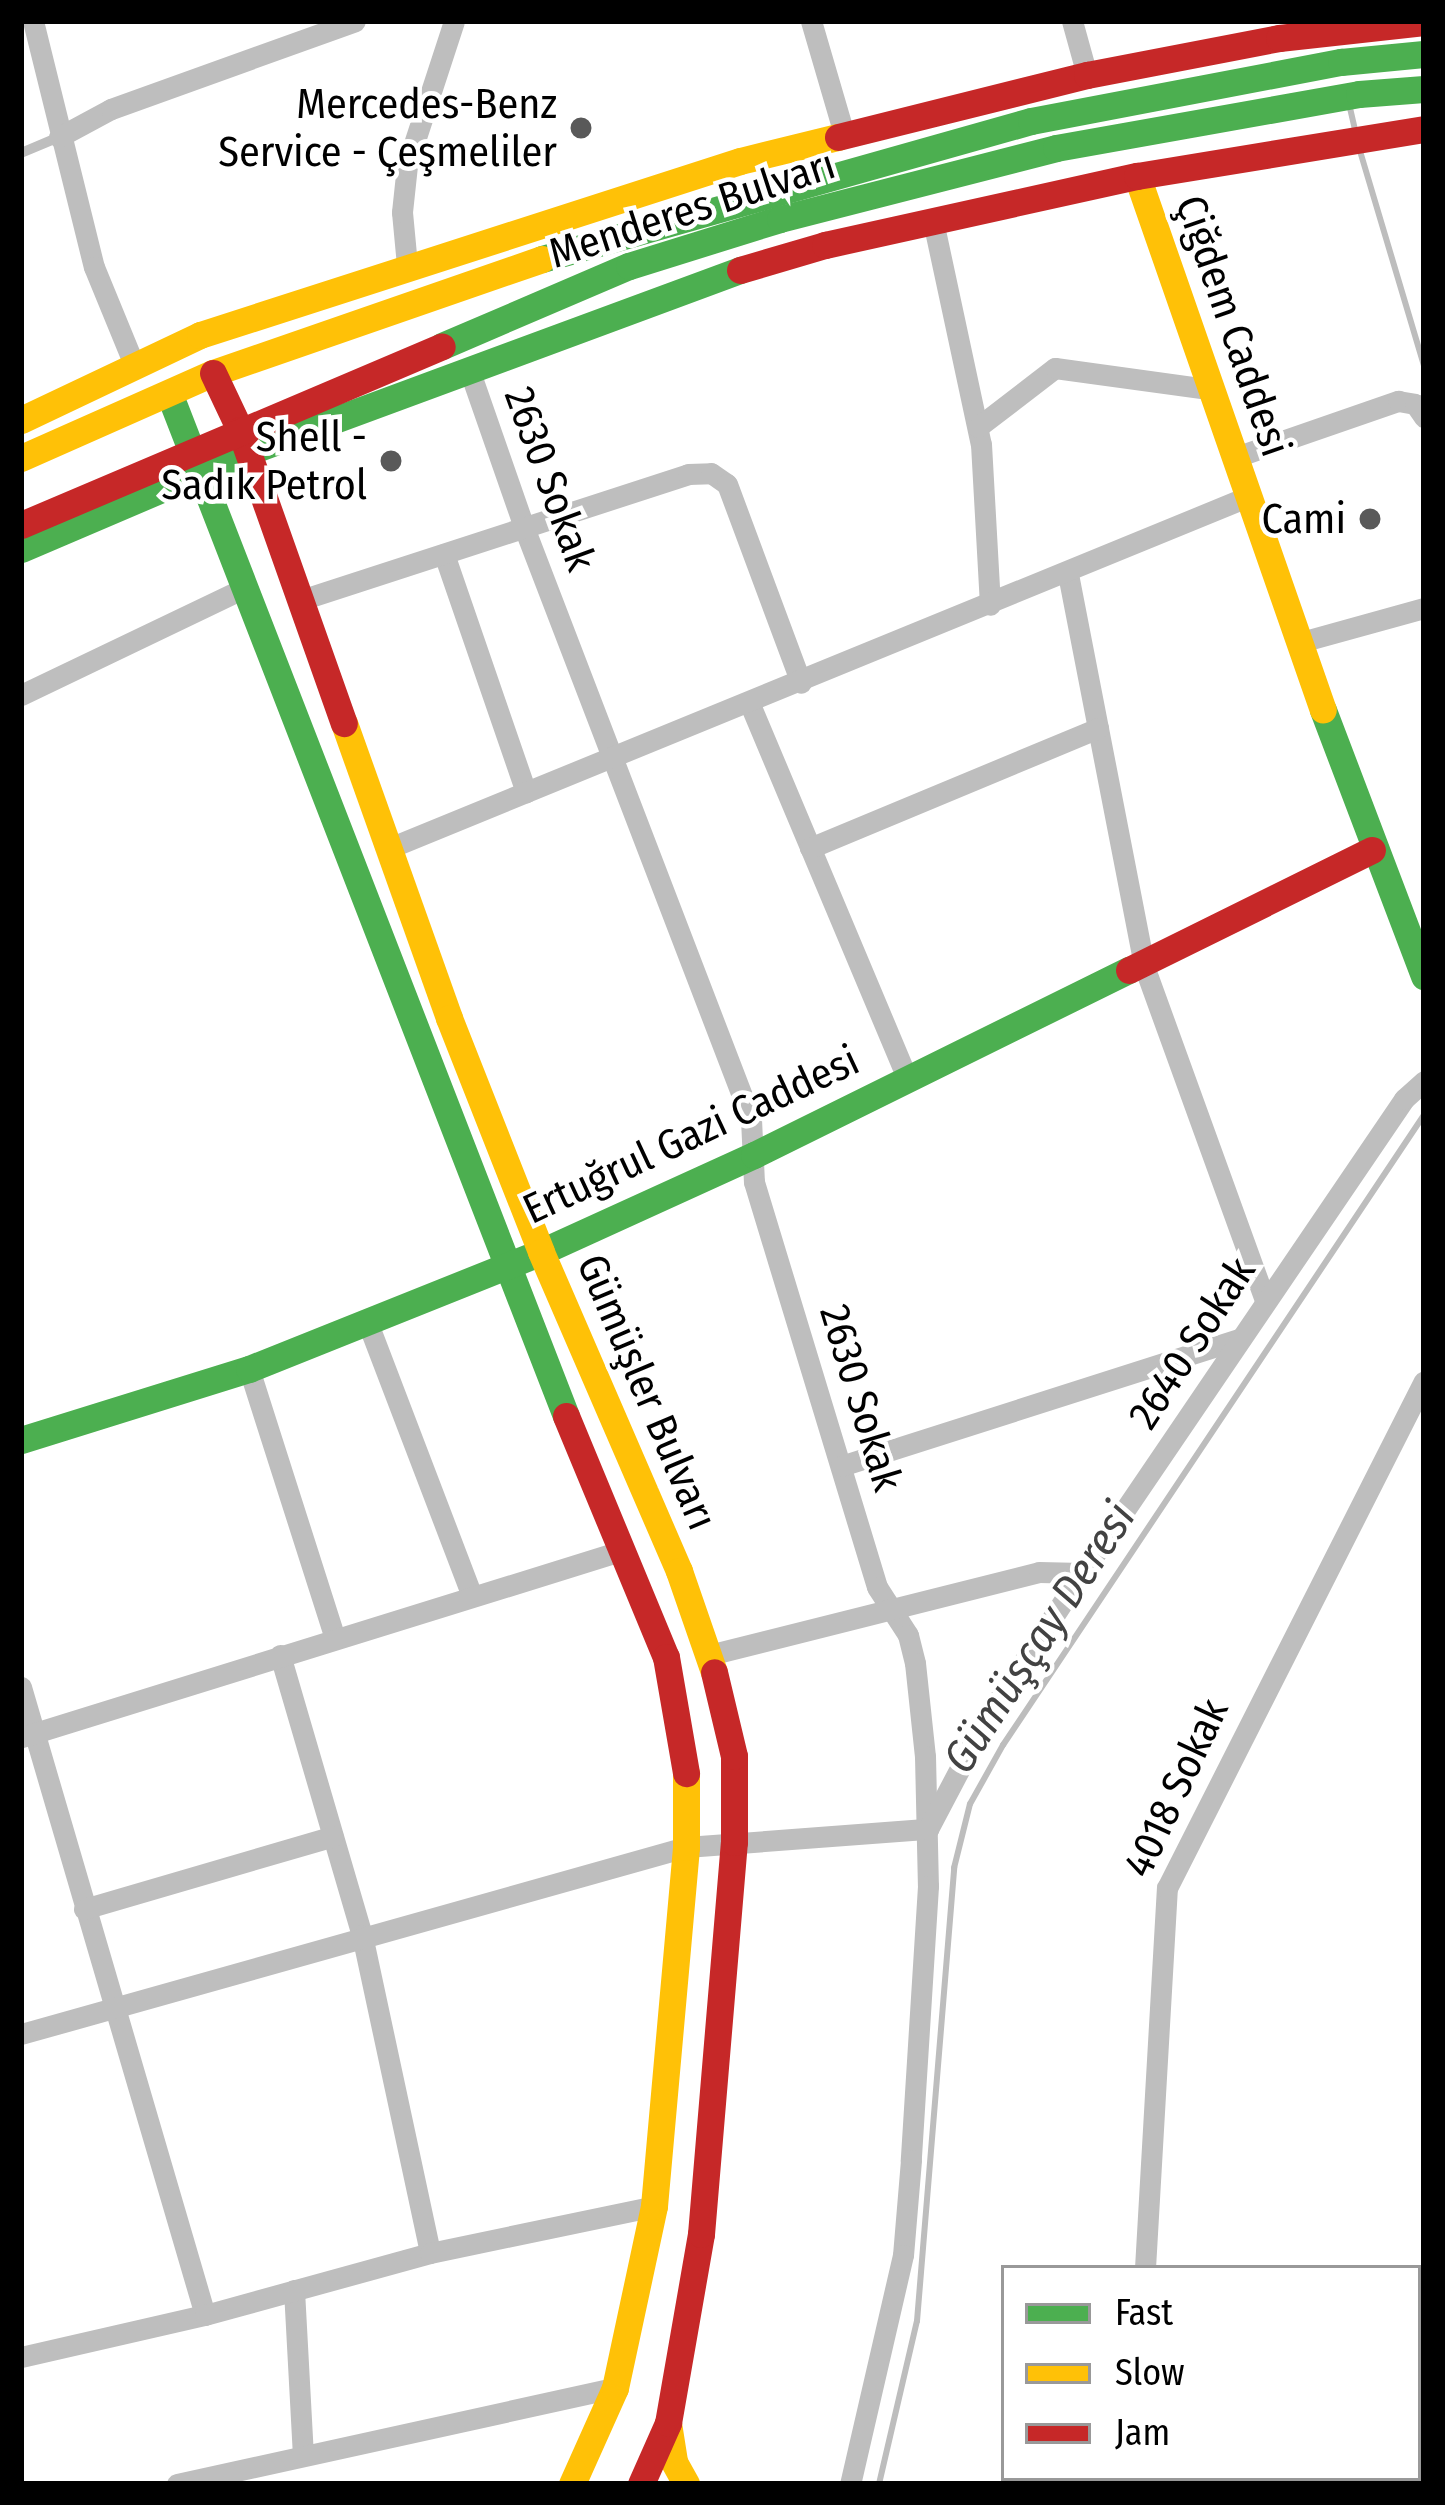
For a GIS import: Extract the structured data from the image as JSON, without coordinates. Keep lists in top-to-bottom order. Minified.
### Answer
{"streets":{"main road":["Menderes Bulvarı","Çiğdem Caddesi","Ertuğrul Gazi Caddesi","Gümüşler Bulvarı"],"street":["2630 Sokak","2640 Sokak","4018 Sokak"]},"crossings":[["Menderes Bulvarı","Gümüşler Bulvarı"],["Çiğdem Caddesi","Ertuğrul Gazi Caddesi"],["2630 Sokak","Ertuğrul Gazi Caddesi"],["2630 Sokak","2640 Sokak"],["Ertuğrul Gazi Caddesi","Gümüşler Bulvarı"]],"water":["Gümüşçay Deresi"],"places":["Mercedes-Benz Service - Çeşmeliler","Shell - Sadık Petrol","Cami"],"legend":["Fast","Slow","Jam"]}
